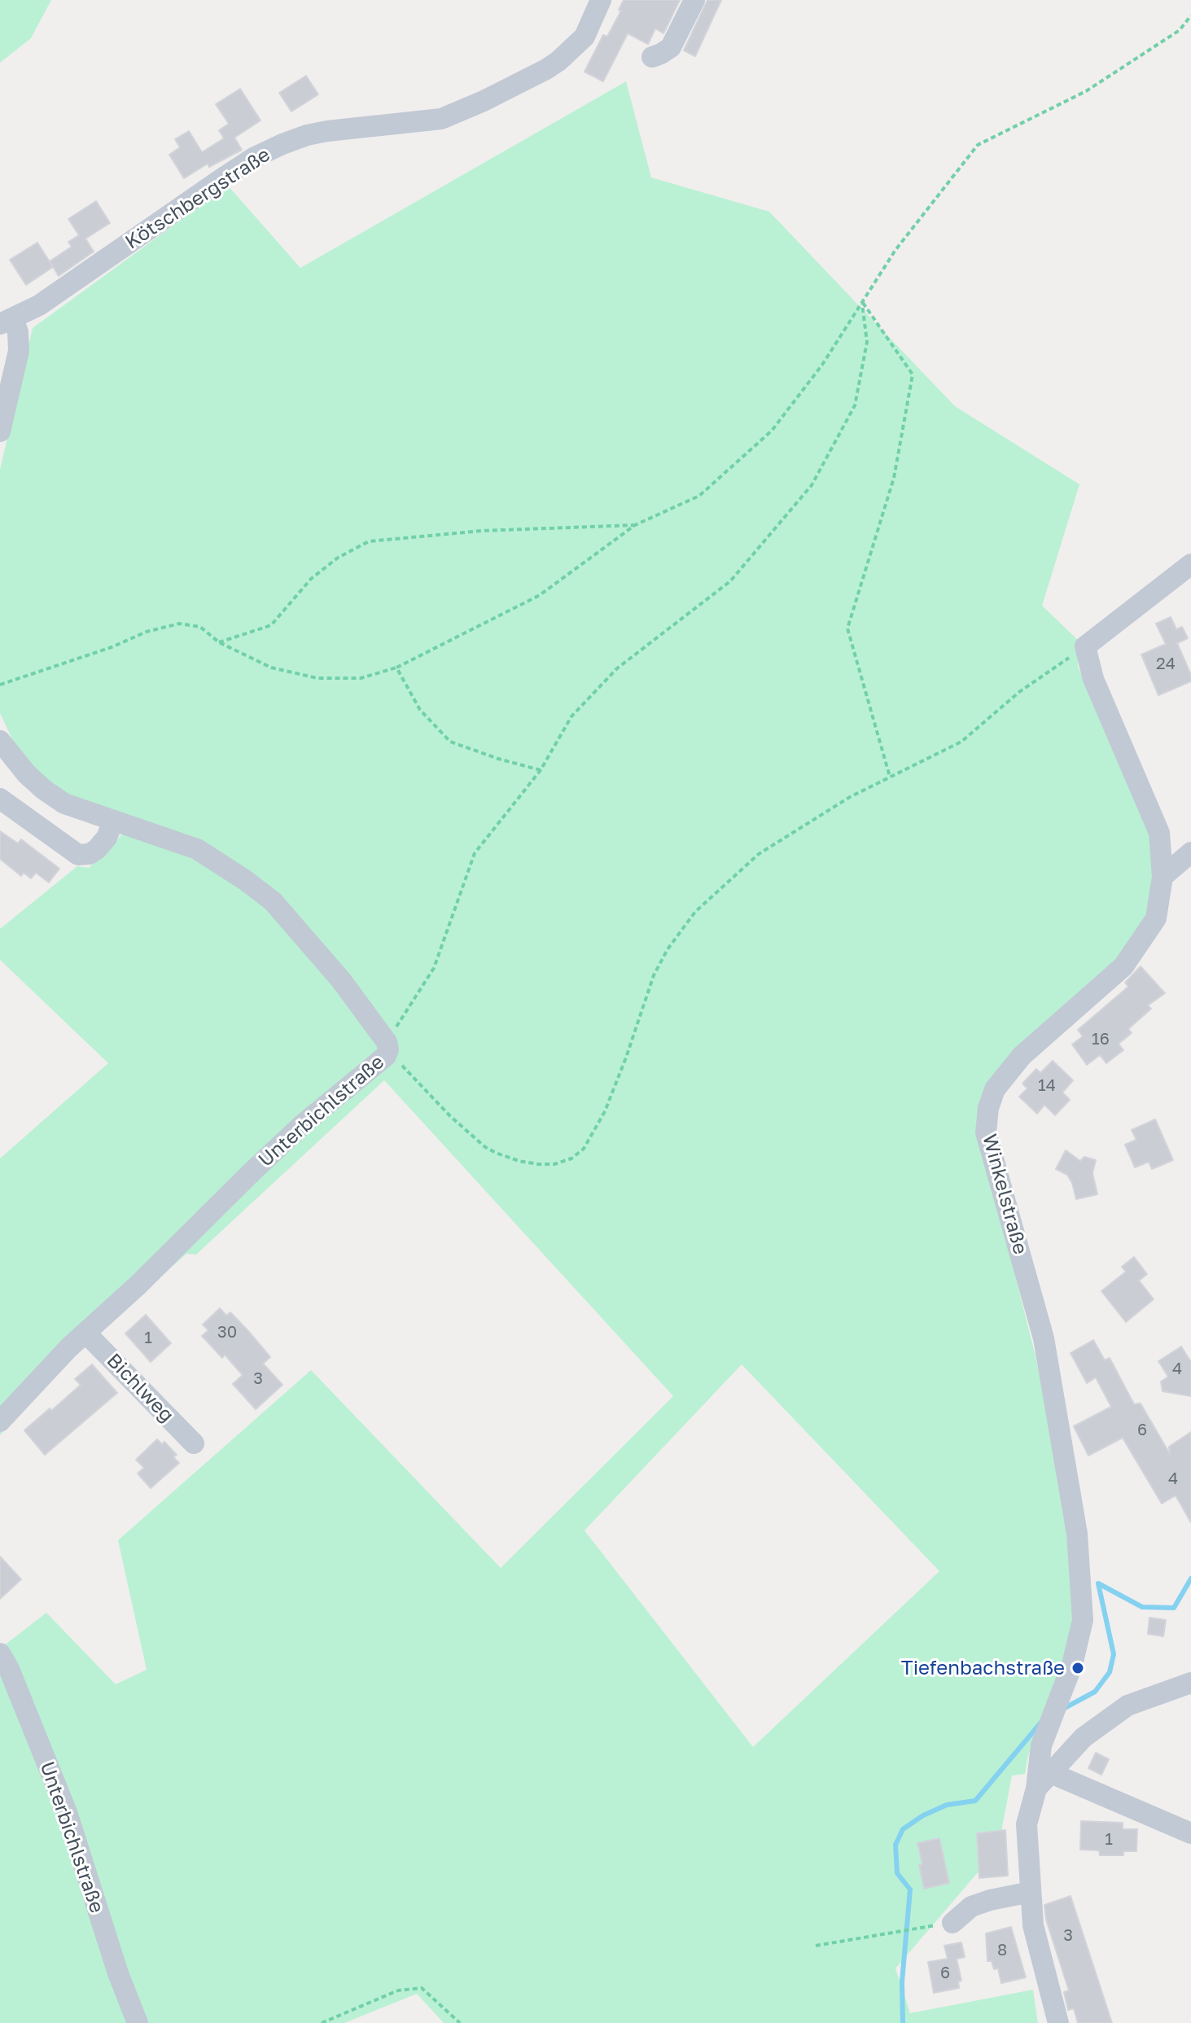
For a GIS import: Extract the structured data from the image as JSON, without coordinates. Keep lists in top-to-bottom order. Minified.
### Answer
{"streets":{"street":["Kötschbergstraße","Unterbichlstraße","Winkelstraße","Bichlweg"]},"crossings":[["Unterbichlstraße","Bichlweg"]],"places":["Tiefenbachstraße"],"house_numbers":["24","16","14","30","1","4","3","6","4","1","3","8","6"]}
